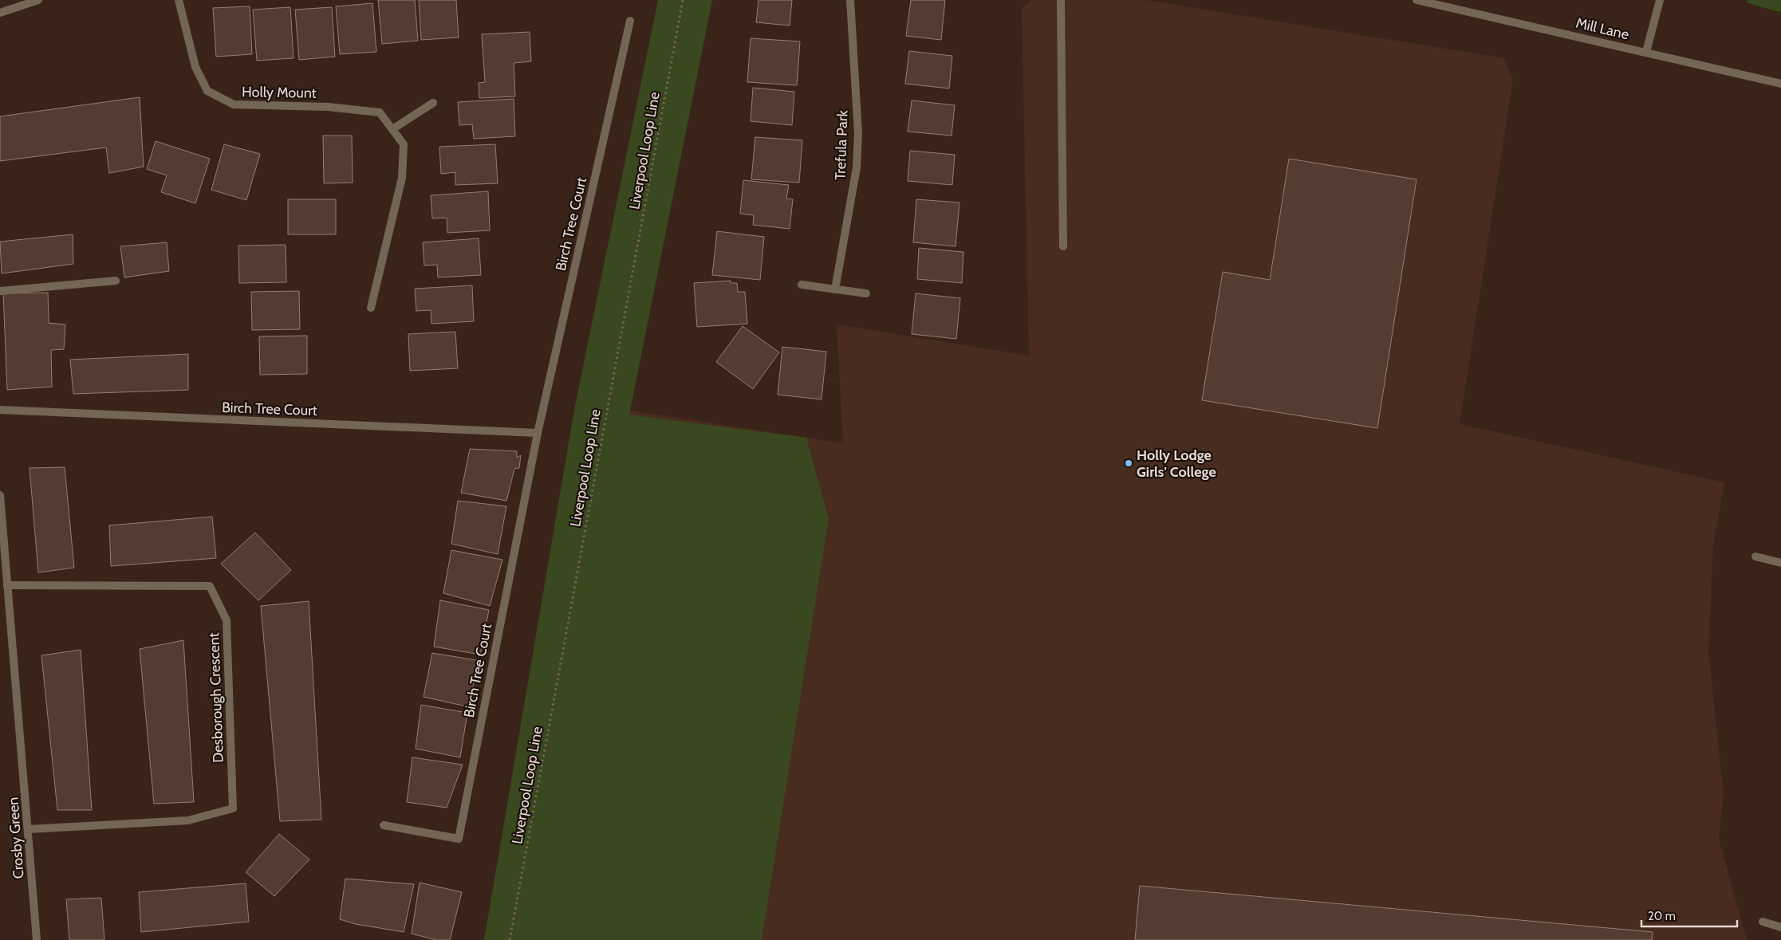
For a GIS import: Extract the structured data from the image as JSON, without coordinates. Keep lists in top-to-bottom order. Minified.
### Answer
{"streets":{"street":["Mill Lane","Holly Mount","Trefula Park","Birch Tree Court","Desborough Crescent","Crosby Green"],"path":["Liverpool Loop Line"]},"crossings":[["Desborough Crescent","Crosby Green"]],"places":["Holly Lodge Girls' College"],"scale_bar":"20 m"}
